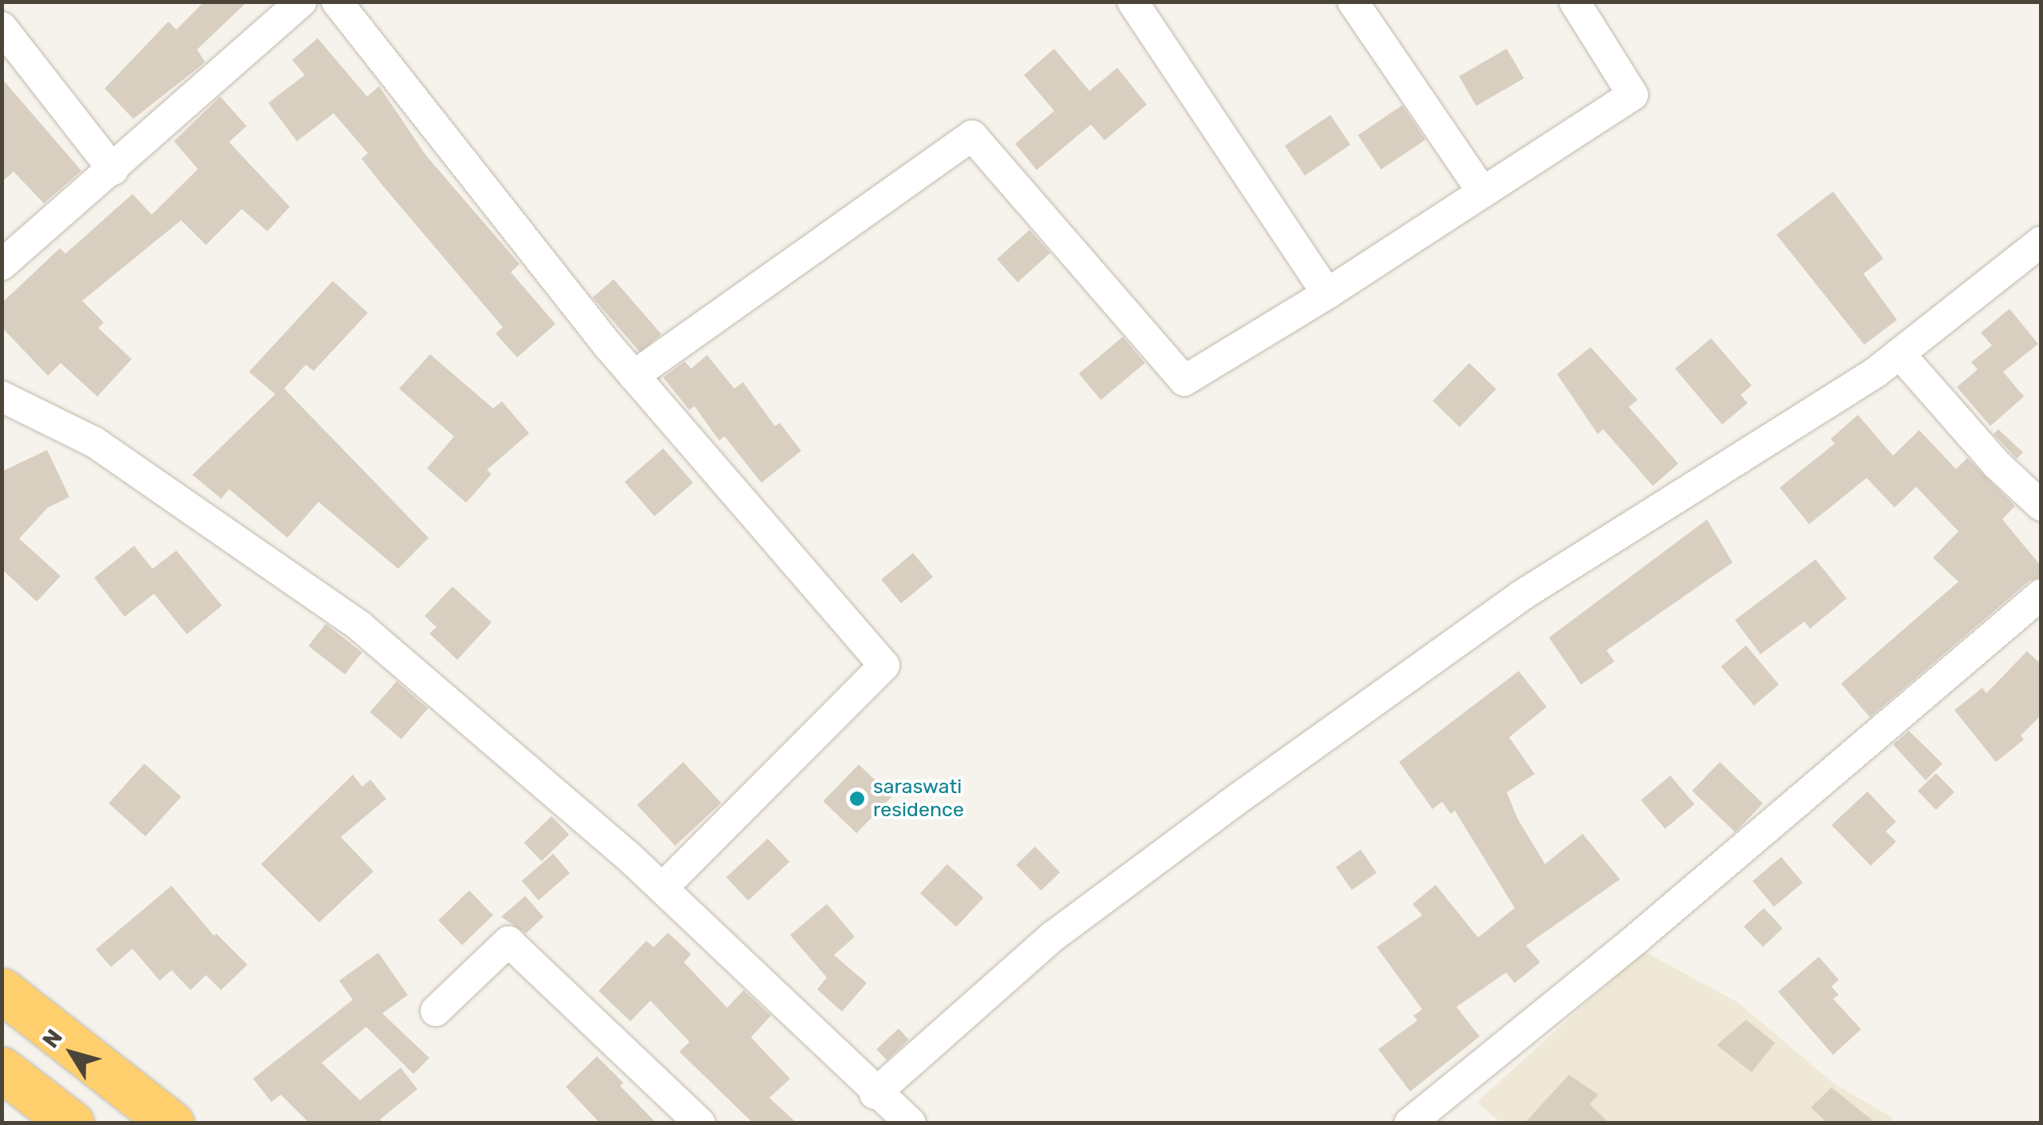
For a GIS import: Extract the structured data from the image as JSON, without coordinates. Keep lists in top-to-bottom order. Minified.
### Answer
{"places":["saraswati residence"],"north":"top left"}
